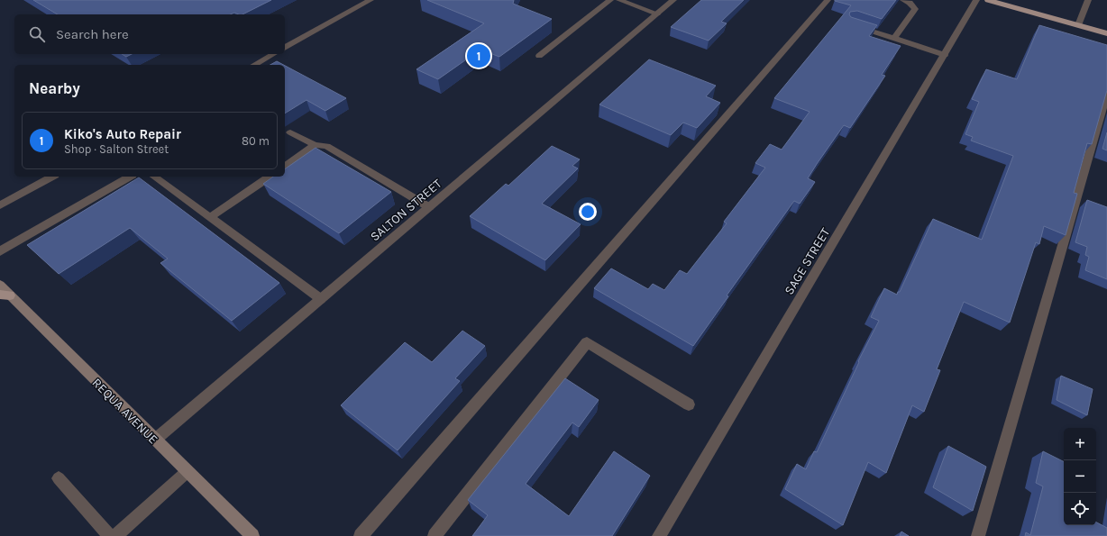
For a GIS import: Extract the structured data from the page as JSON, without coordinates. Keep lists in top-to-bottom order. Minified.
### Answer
{"streets":{"street":["SALTON STREET","SAGE STREET","REQUA AVENUE"]},"crossings":[["SALTON STREET","REQUA AVENUE"]],"page":{"search":"Search here","pins":"1","heading":"Nearby","list":[{"mark":"1","name":"Kiko's Auto Repair","note":"Shop · Salton Street","value":"80 m"}],"map_buttons":["+","−"]}}
